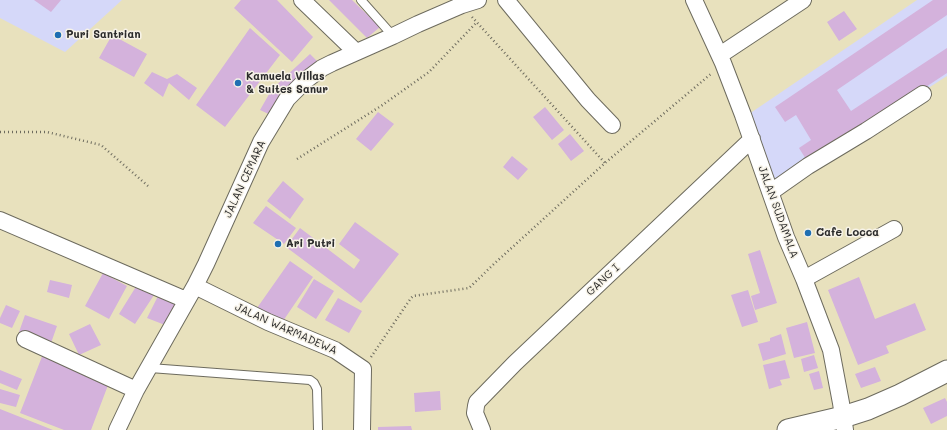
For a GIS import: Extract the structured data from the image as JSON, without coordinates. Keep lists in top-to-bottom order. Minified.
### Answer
{"streets":{"street":["JALAN CEMARA","JALAN SUDAMALA","GANG I","JALAN WARMADEWA"]},"crossings":[["JALAN CEMARA","JALAN WARMADEWA"],["JALAN SUDAMALA","GANG I"]],"places":["Puri Santrian","Kamuela Villas & Suites Sanur","Cafe Locca","Ari Putri"]}
